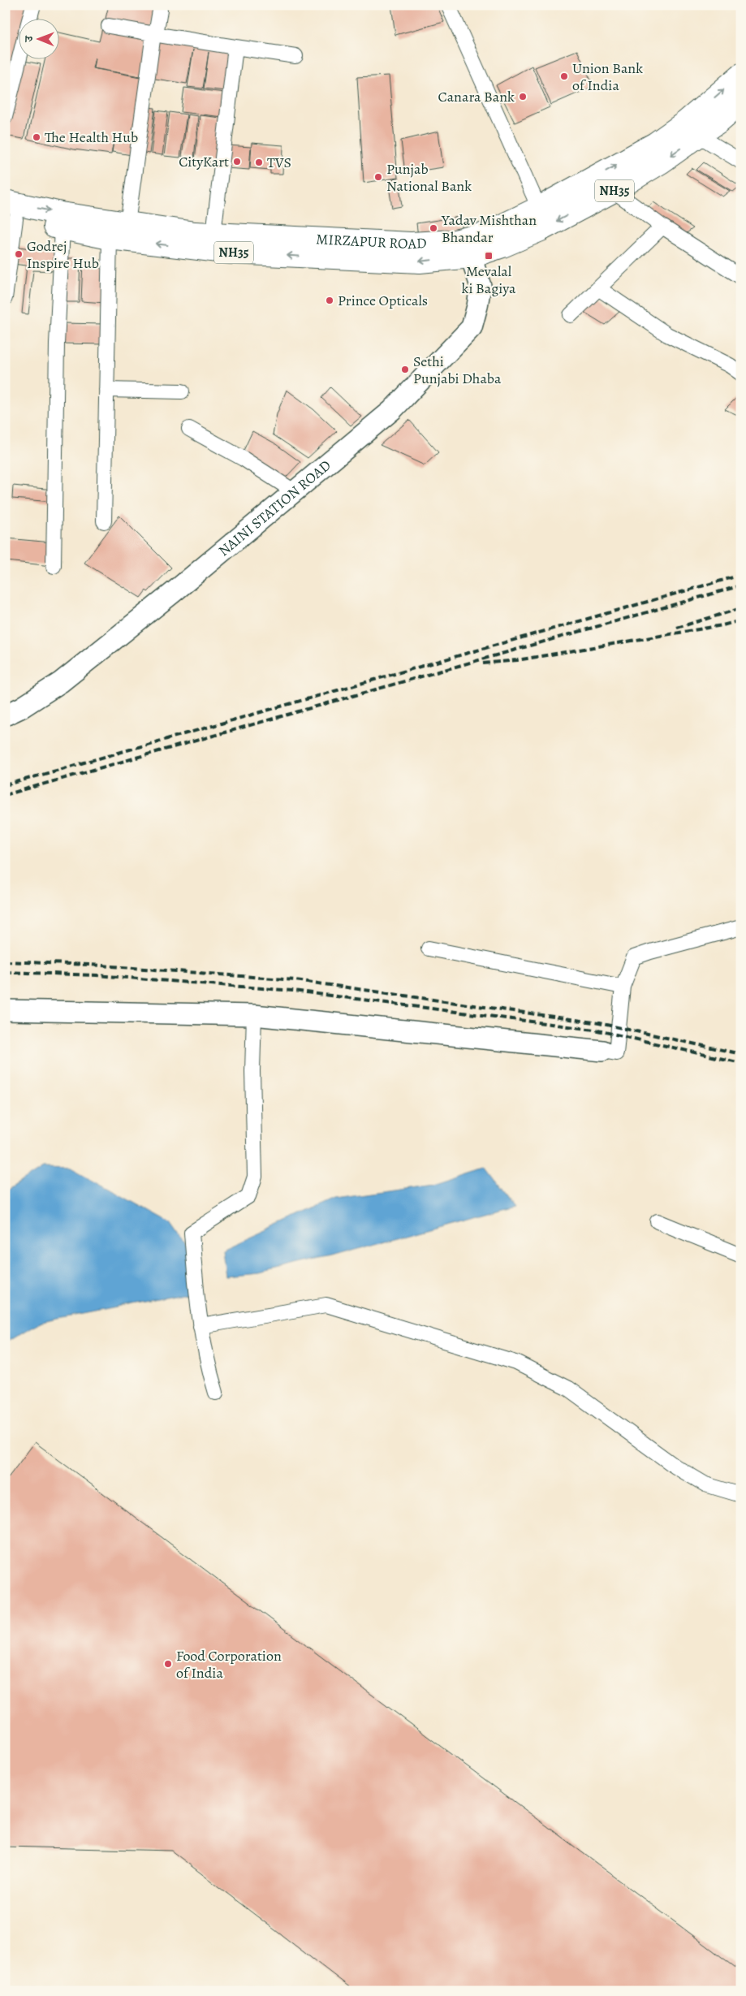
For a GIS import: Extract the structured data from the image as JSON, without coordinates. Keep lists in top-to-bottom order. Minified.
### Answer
{"streets":{"highway":["NH35","MIRZAPUR ROAD"],"street":["NAINI STATION ROAD"]},"crossings":[["MIRZAPUR ROAD","NAINI STATION ROAD"]],"places":{"other":["Union Bank of India","Canara Bank","The Health Hub","CityKart","TVS","Punjab National Bank","Yadav Mishthan Bhandar","Godrej Inspire Hub","Prince Opticals","Sethi Punjabi Dhaba","Food Corporation of India"],"transit":["Mevalal ki Bagiya"]},"north":"left"}
